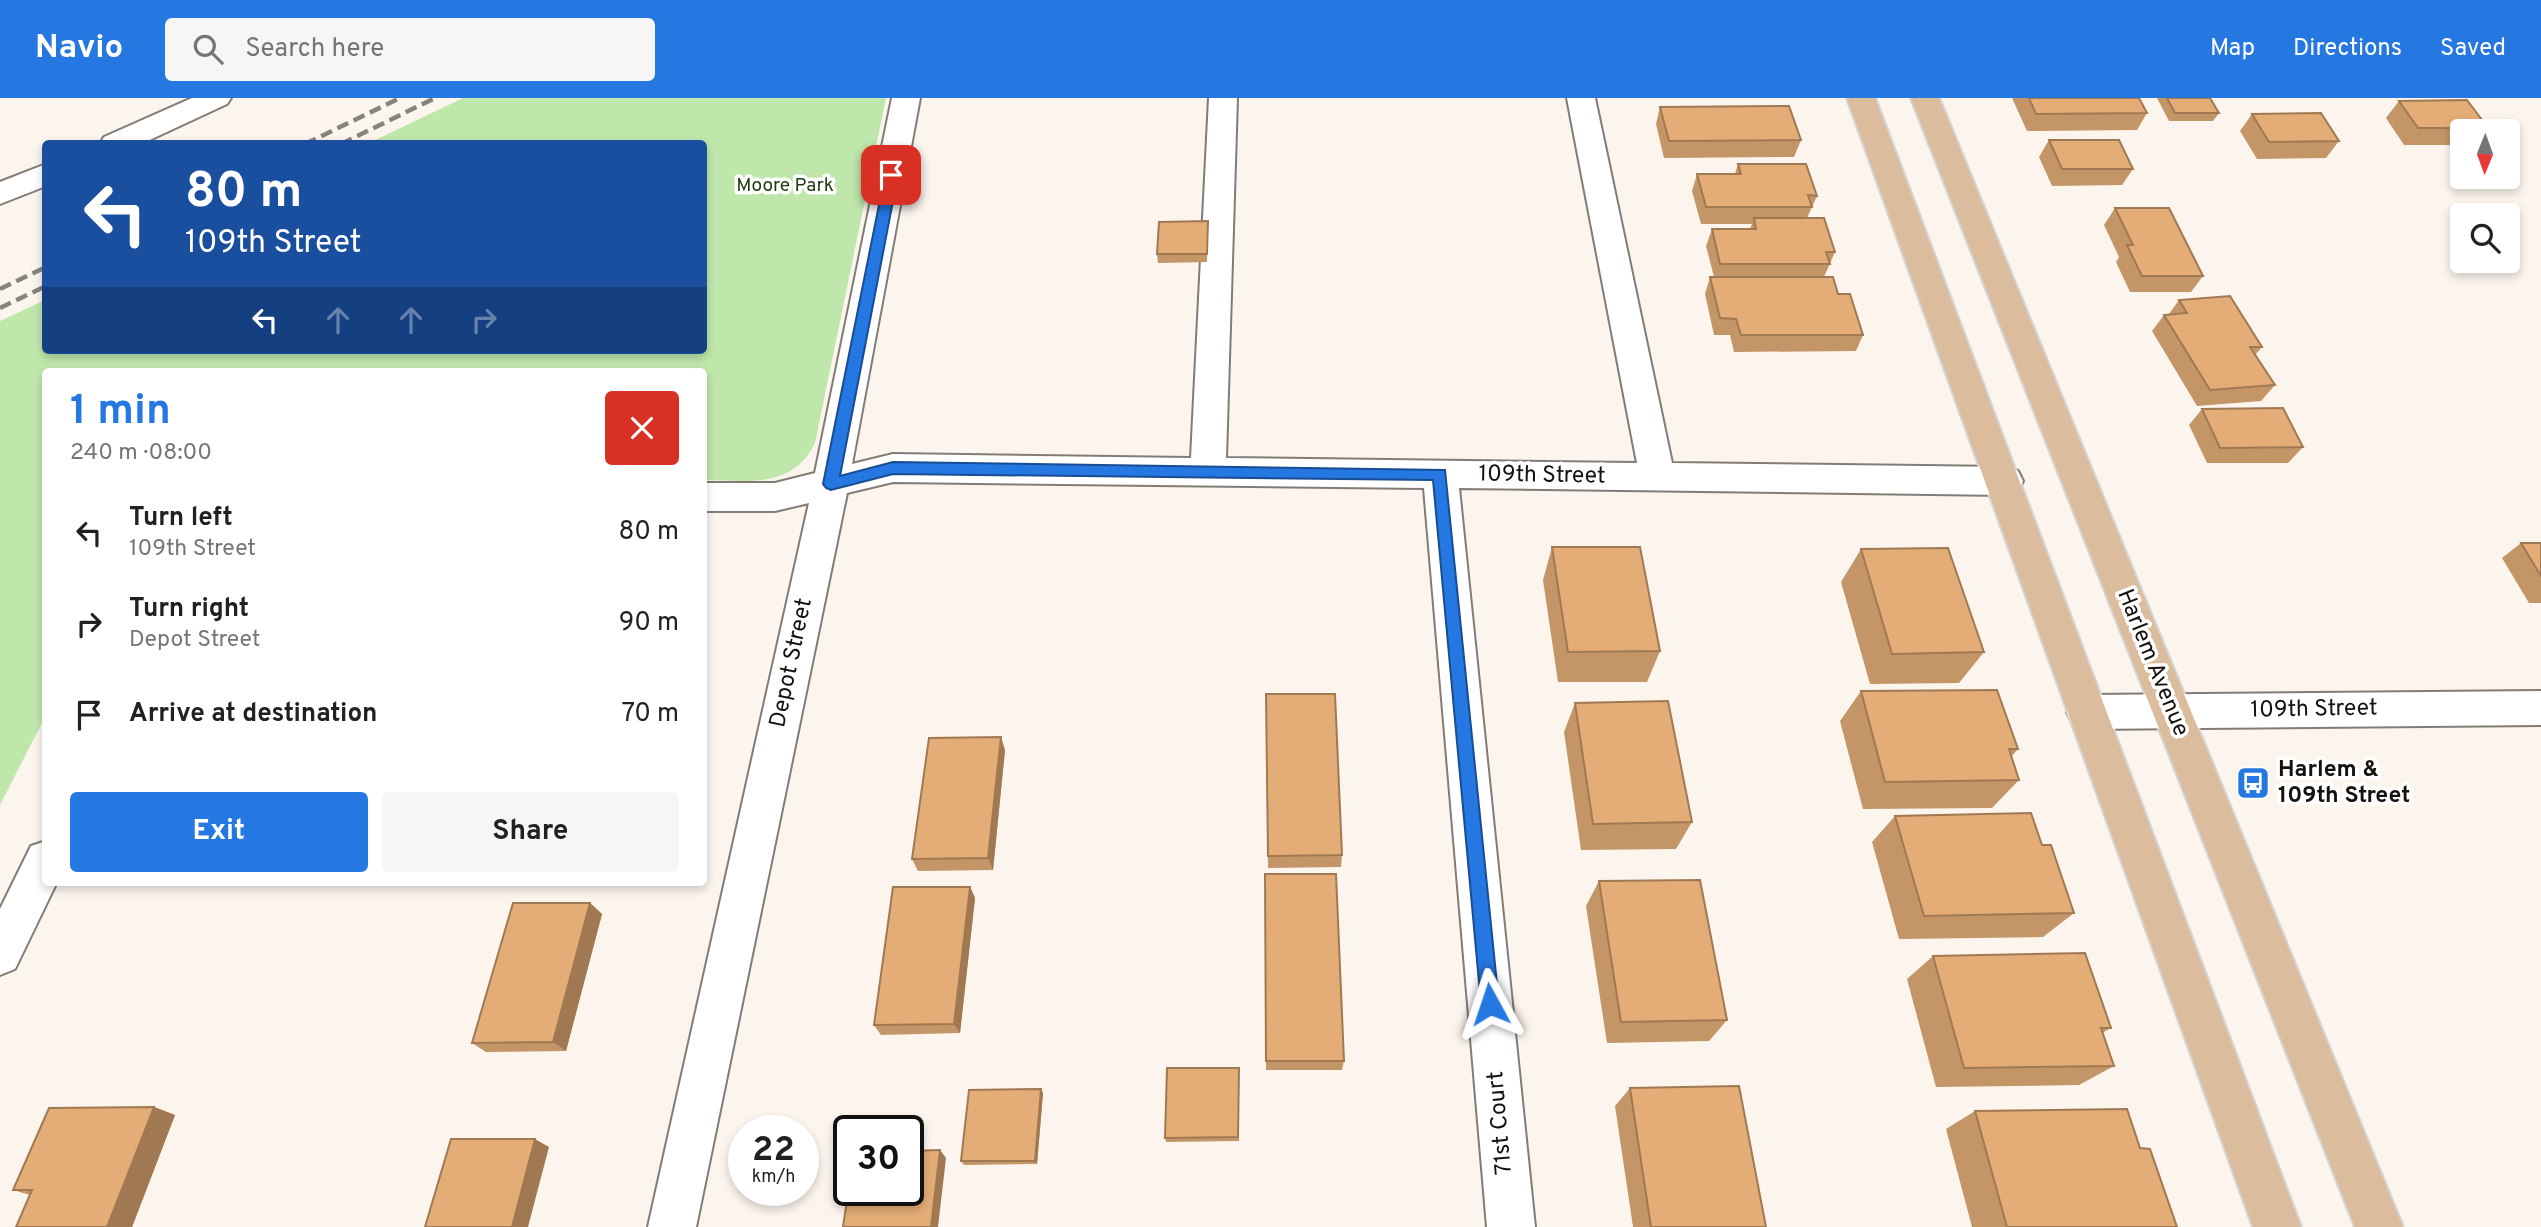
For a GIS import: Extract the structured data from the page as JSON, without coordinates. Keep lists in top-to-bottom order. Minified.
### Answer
{"streets":{"main road":["Harlem Avenue"],"street":["109th Street","Depot Street","71st Court"]},"crossings":[["109th Street","Depot Street"],["109th Street","Harlem Avenue"],["109th Street","71st Court"]],"parks":["Moore Park"],"places":{"bus stop":["Harlem & 109th Street"]},"north":"bottom","page":{"header":"Navio","search":"Search here","nav":["Map","Directions","Saved"],"turn":["80 m","109th Street"],"heading":["1 min","240 m · 08:00"],"list":[{"name":"Turn left","note":"109th Street","value":"80 m"},{"name":"Turn right","note":"Depot Street","value":"90 m"},{"name":"Arrive at destination","value":"70 m"}],"buttons":["Exit","Share"],"speed":"22 km/h","limit":"30"}}
